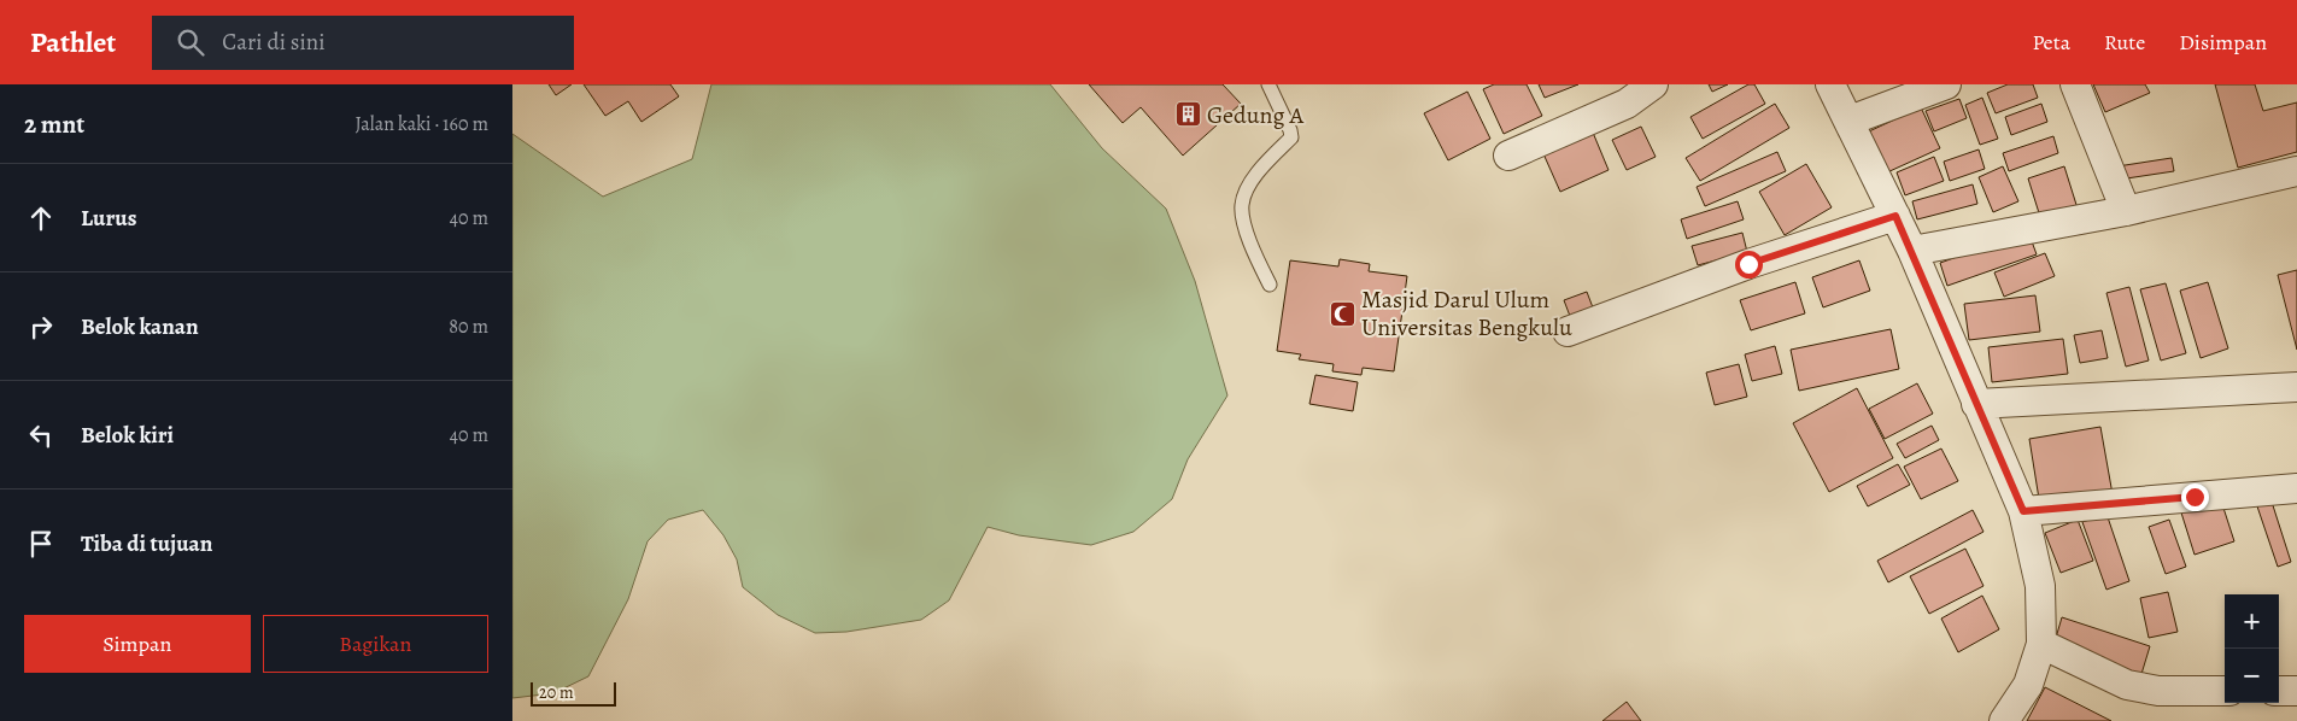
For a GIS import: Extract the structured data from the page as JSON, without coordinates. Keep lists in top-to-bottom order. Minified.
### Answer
{"places":{"building":["Gedung A"],"mosque":["Masjid Darul Ulum Universitas Bengkulu"]},"scale_bar":"20 m","page":{"header":"Pathlet","search":"Cari di sini","nav":["Peta","Rute","Disimpan"],"heading":["2 mnt","Jalan kaki · 160 m"],"list":[["Lurus","40 m"],["Belok kanan","80 m"],["Belok kiri","40 m"],"Tiba di tujuan"],"map_buttons":["+","−"],"buttons":["Simpan","Bagikan"],"scale":"20 m"}}
